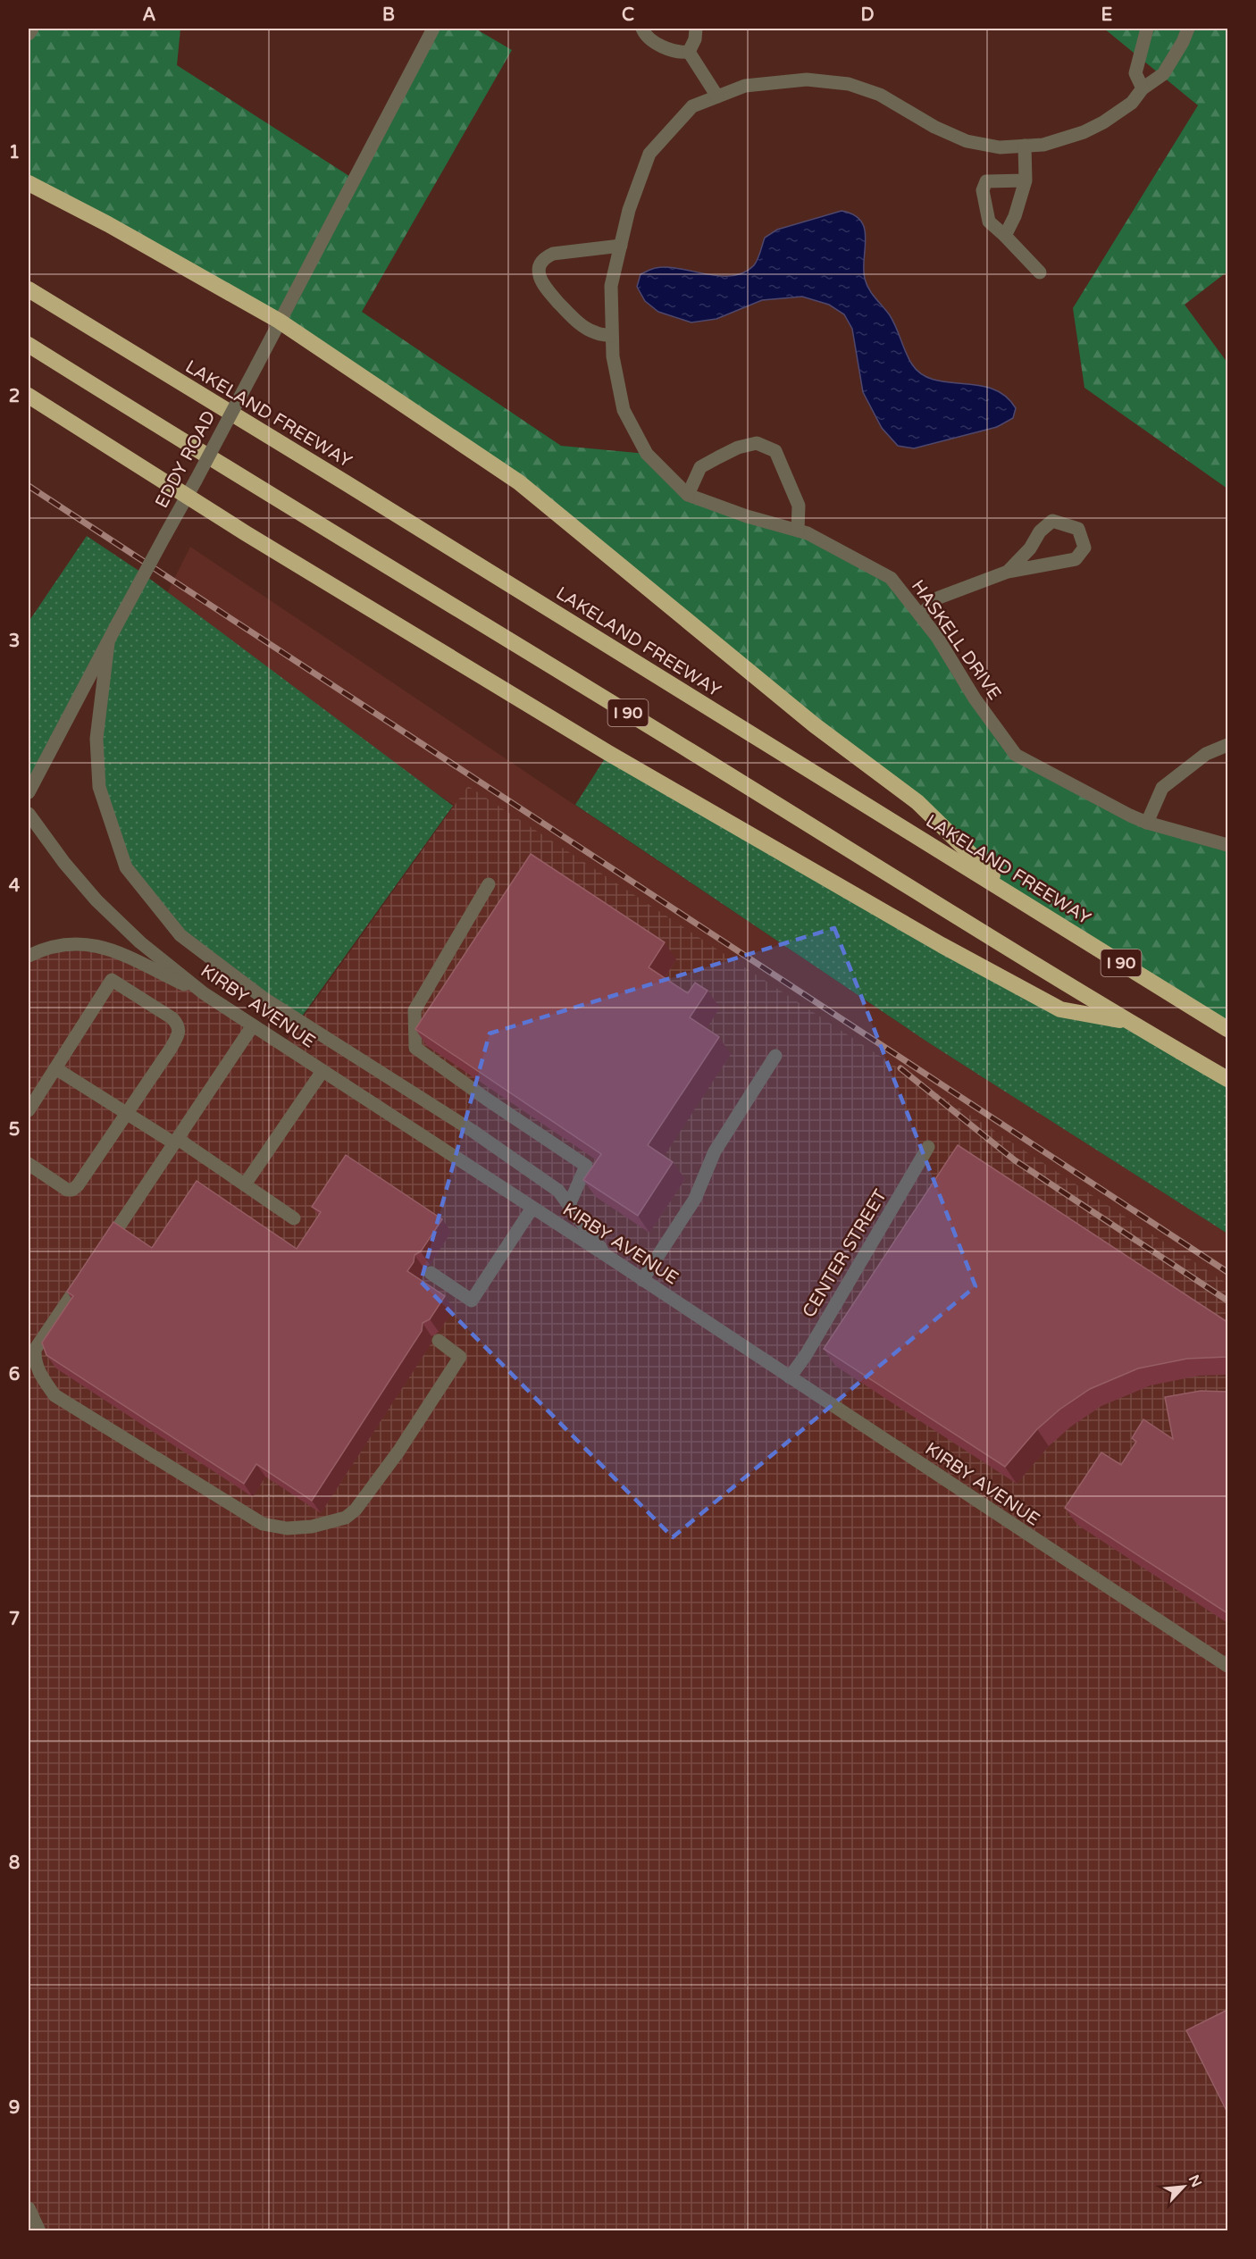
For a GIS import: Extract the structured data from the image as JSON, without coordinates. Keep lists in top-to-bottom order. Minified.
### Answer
{"streets":{"highway":["LAKELAND FREEWAY","I 90"],"street":["EDDY ROAD","HASKELL DRIVE","KIRBY AVENUE","CENTER STREET"]},"crossings":[["KIRBY AVENUE","CENTER STREET"]],"north":"top right","grid":{"columns":["A","B","C","D","E"],"rows":["1","2","3","4","5","6","7","8","9"]}}
